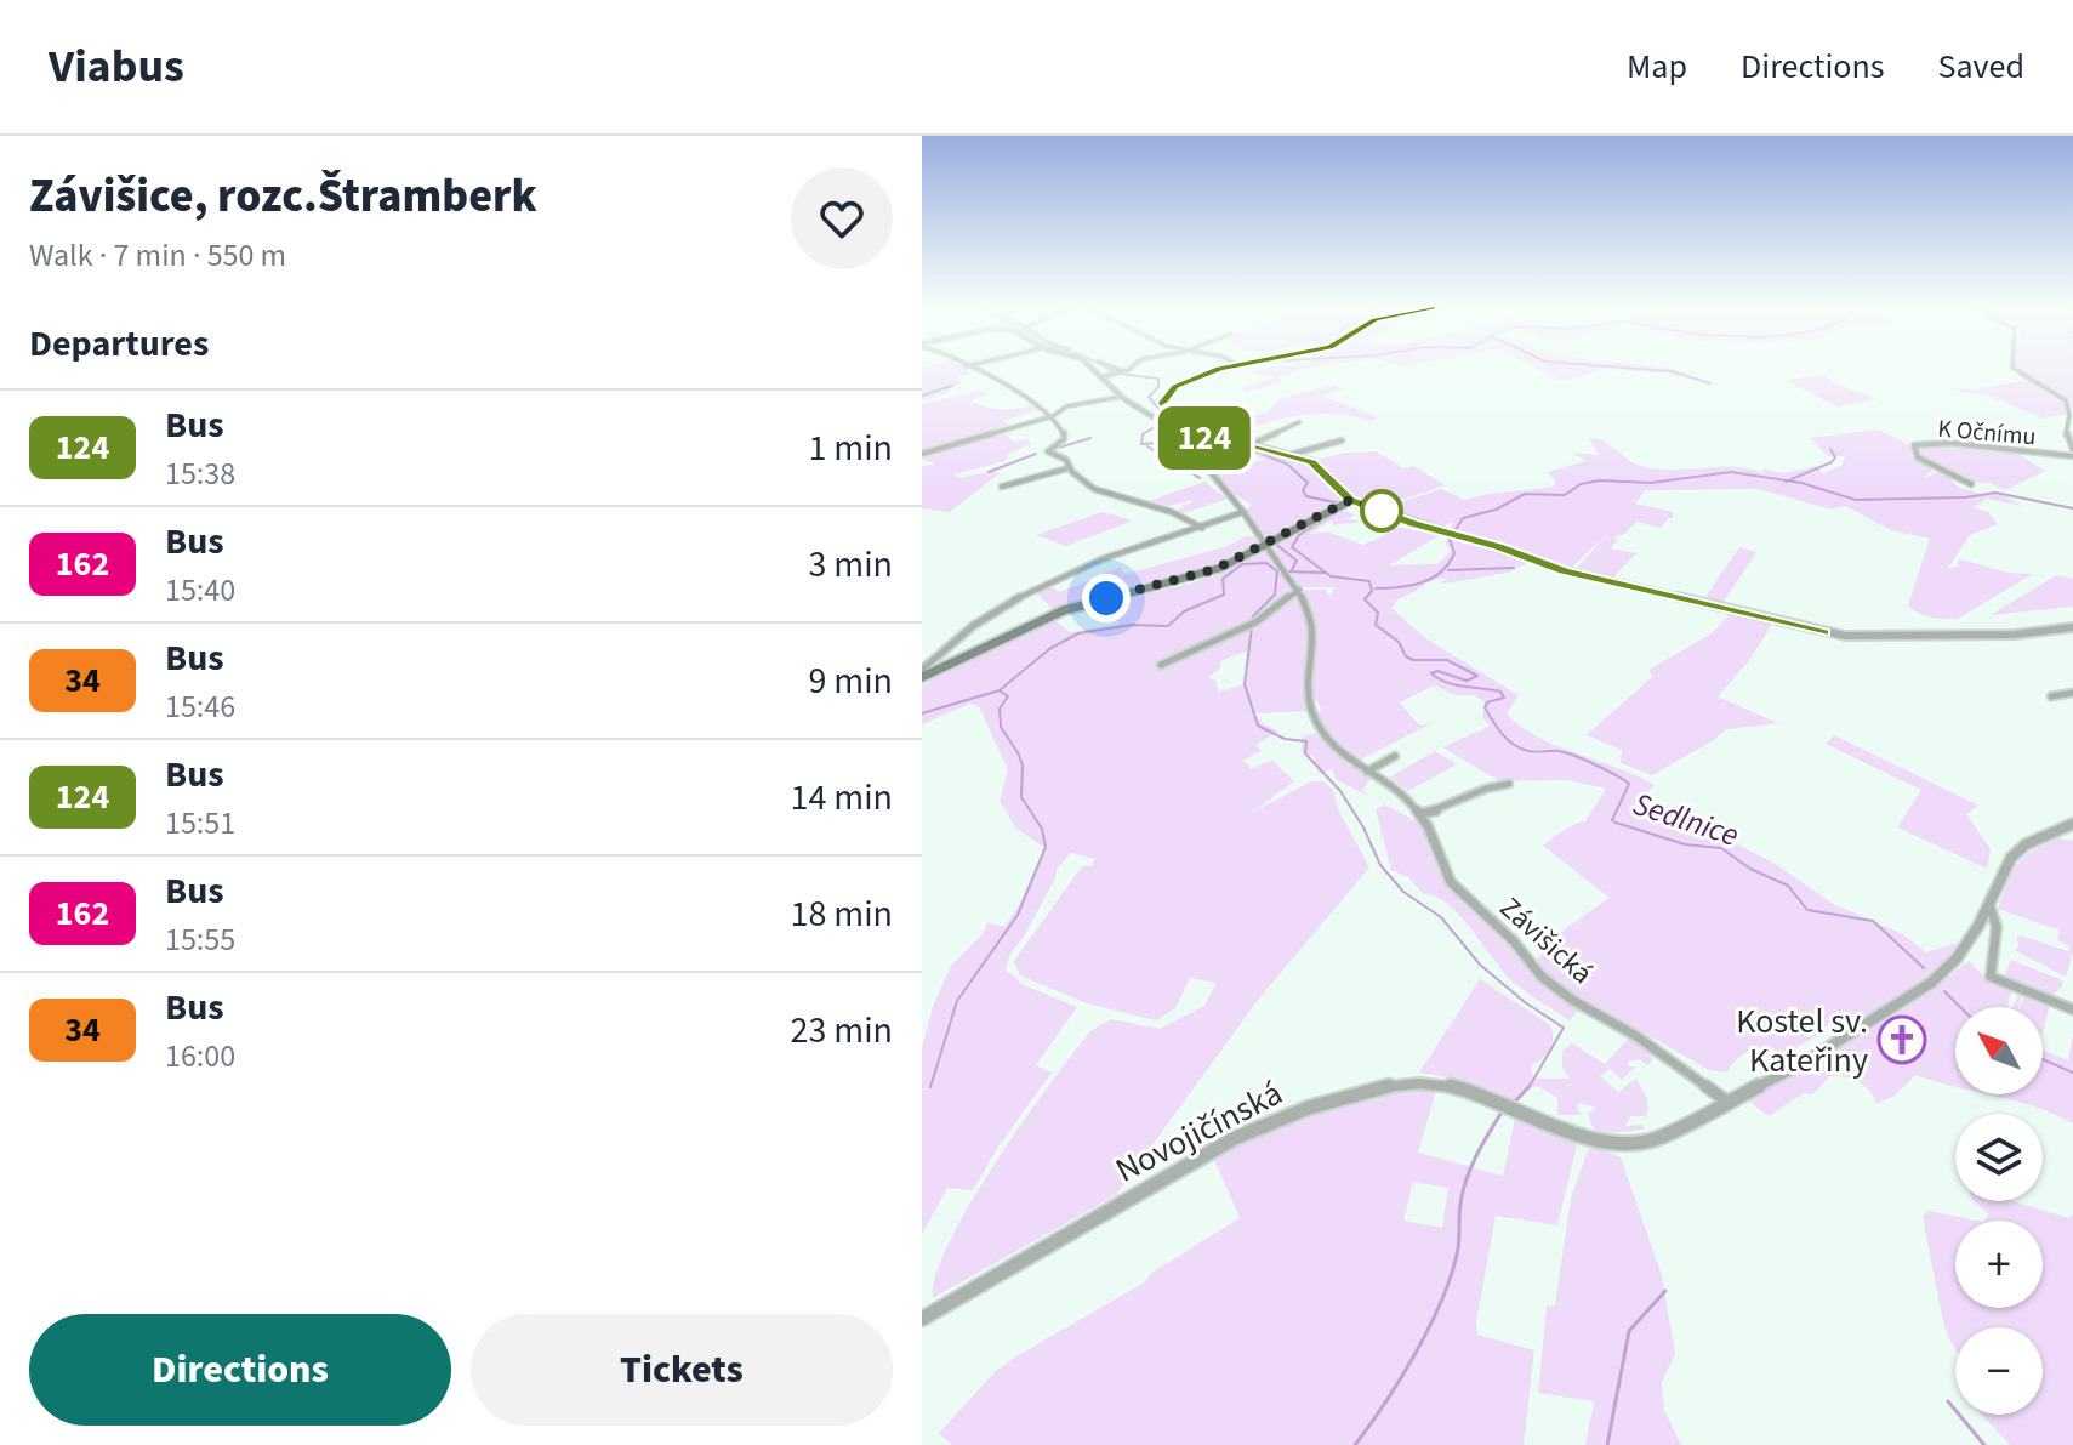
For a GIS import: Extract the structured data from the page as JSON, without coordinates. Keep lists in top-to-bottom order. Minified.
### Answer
{"streets":{"street":["K Očnímu","Závišická","Novojičínská"]},"crossings":[["Závišická","Novojičínská"]],"water":["Sedlnice"],"places":{"church":["Kostel sv. Kateřiny"]},"lines":["bus line 124"],"north":"top left","page":{"header":"Viabus","nav":["Map","Directions","Saved"],"heading":[["Závišice, rozc.Štramberk","Walk · 7 min · 550 m"],"Departures"],"on_map":"124","list":[{"mark":"124","name":"Bus","note":"15:38","value":"1 min"},{"mark":"162","name":"Bus","note":"15:40","value":"3 min"},{"mark":"34","name":"Bus","note":"15:46","value":"9 min"},{"mark":"124","name":"Bus","note":"15:51","value":"14 min"},{"mark":"162","name":"Bus","note":"15:55","value":"18 min"},{"mark":"34","name":"Bus","note":"16:00","value":"23 min"}],"map_buttons":["+","−"],"buttons":["Directions","Tickets"]}}
